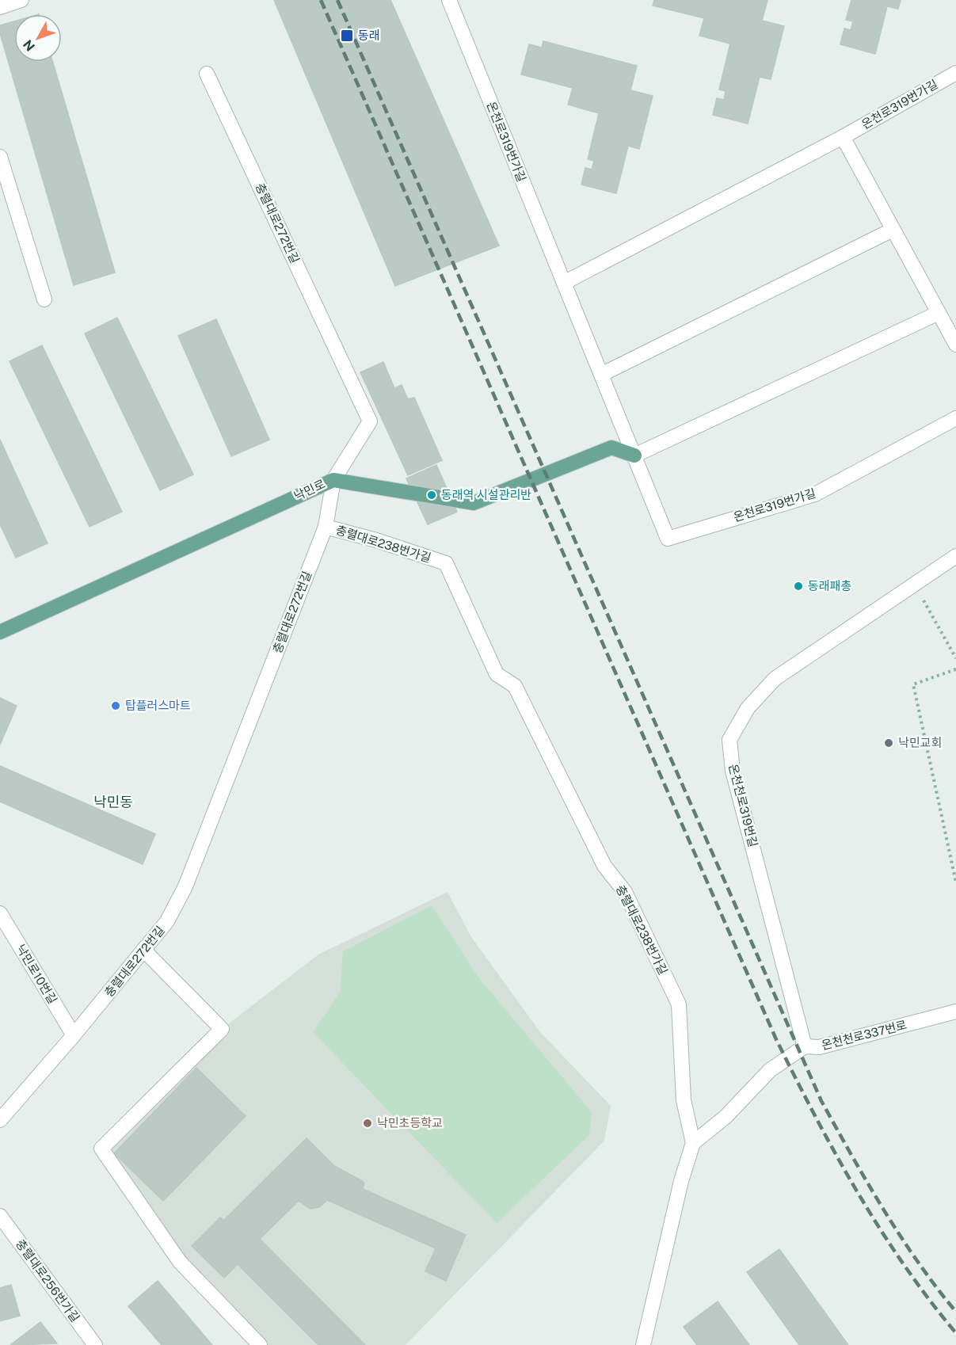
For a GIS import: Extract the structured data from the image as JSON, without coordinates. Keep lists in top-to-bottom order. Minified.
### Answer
{"streets":{"main road":["낙민로"],"street":["온천로319번가길","충렬대로272번길","충렬대로238번가길","온천천로319번길","낙민로10번길","온천천로337번로","충렬대로256번가길"]},"crossings":[["온천로319번가길","낙민로"],["충렬대로272번길","낙민로"],["충렬대로272번길","충렬대로238번가길"],["충렬대로272번길","낙민로10번길"],["충렬대로238번가길","온천천로337번로"],["온천천로319번길","온천천로337번로"]],"districts":["낙민동"],"places":{"transit":["동래"],"other":["동래역 시설관리반","동래패총","탑플러스마트","낙민교회","낙민초등학교"]},"north":"bottom left"}
